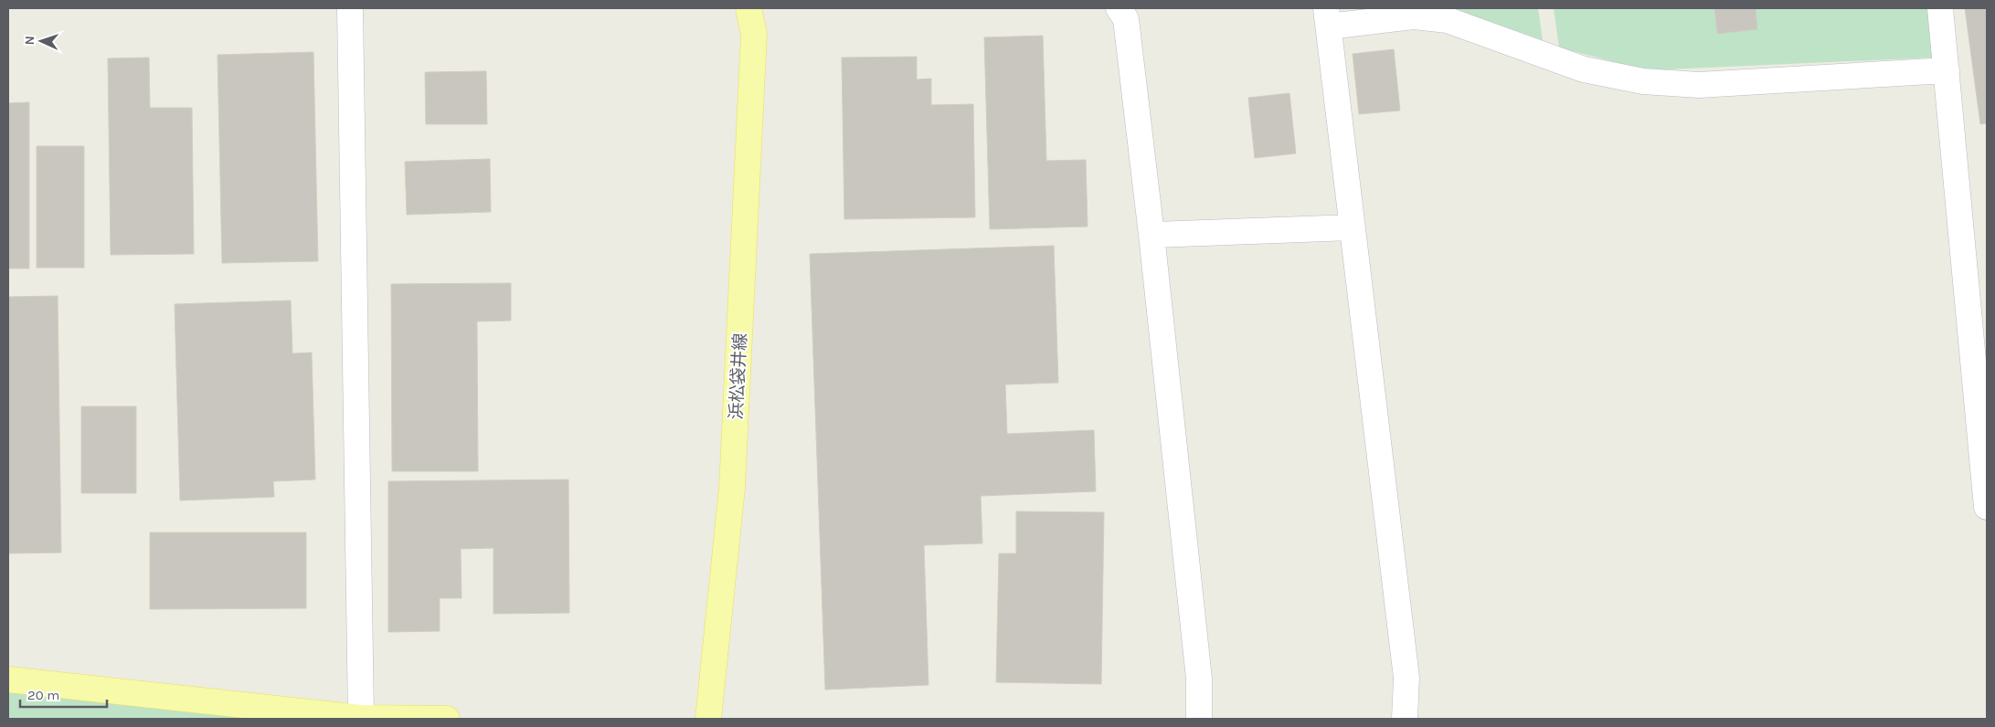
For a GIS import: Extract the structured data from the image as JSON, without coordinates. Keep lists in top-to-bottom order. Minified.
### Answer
{"streets":{"main road":["浜松袋井線"]},"scale_bar":"20 m","north":"left"}
